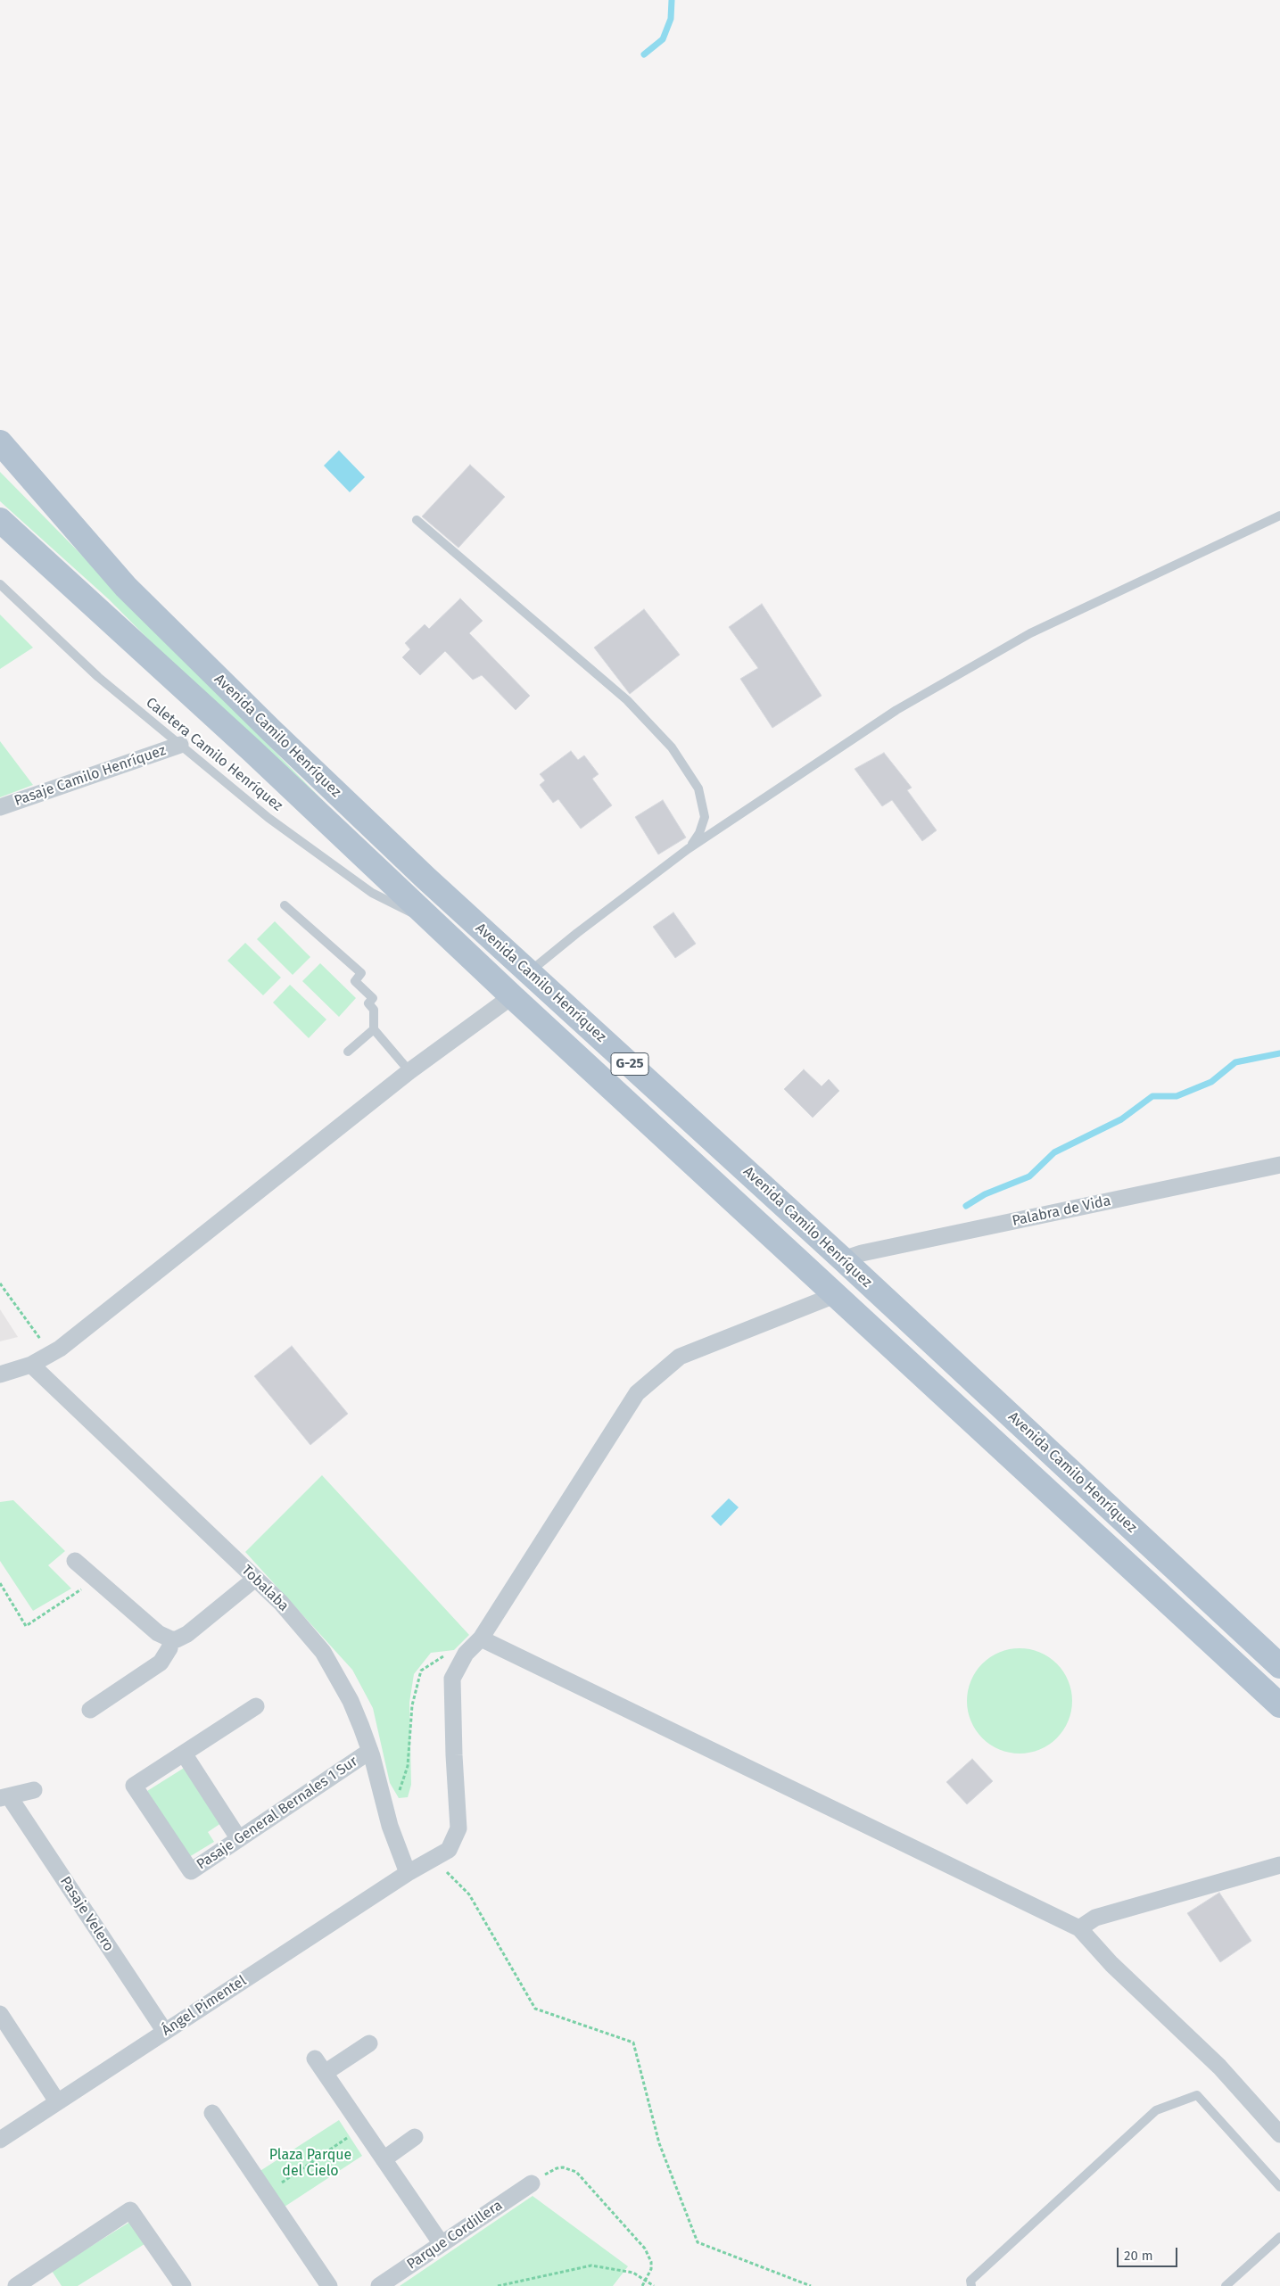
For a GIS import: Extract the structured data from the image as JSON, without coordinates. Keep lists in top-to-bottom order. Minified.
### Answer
{"streets":{"main road":["Avenida Camilo Henríquez","G-25"],"street":["Pasaje Camilo Henríquez","Palabra de Vida","Tobalaba","Pasaje General Bernales 1 Sur","Pasaje Velero","Ángel Pimentel","Parque Cordillera"],"lane":["Caletera Camilo Henríquez"]},"crossings":[["Avenida Camilo Henríquez","Caletera Camilo Henríquez"],["Avenida Camilo Henríquez","Palabra de Vida"],["Avenida Camilo Henríquez","Ángel Pimentel"],["Caletera Camilo Henríquez","Pasaje Camilo Henríquez"],["Tobalaba","Pasaje General Bernales 1 Sur"],["Tobalaba","Ángel Pimentel"],["Pasaje Velero","Ángel Pimentel"]],"parks":["Plaza Parque del Cielo"],"scale_bar":"20 m"}
